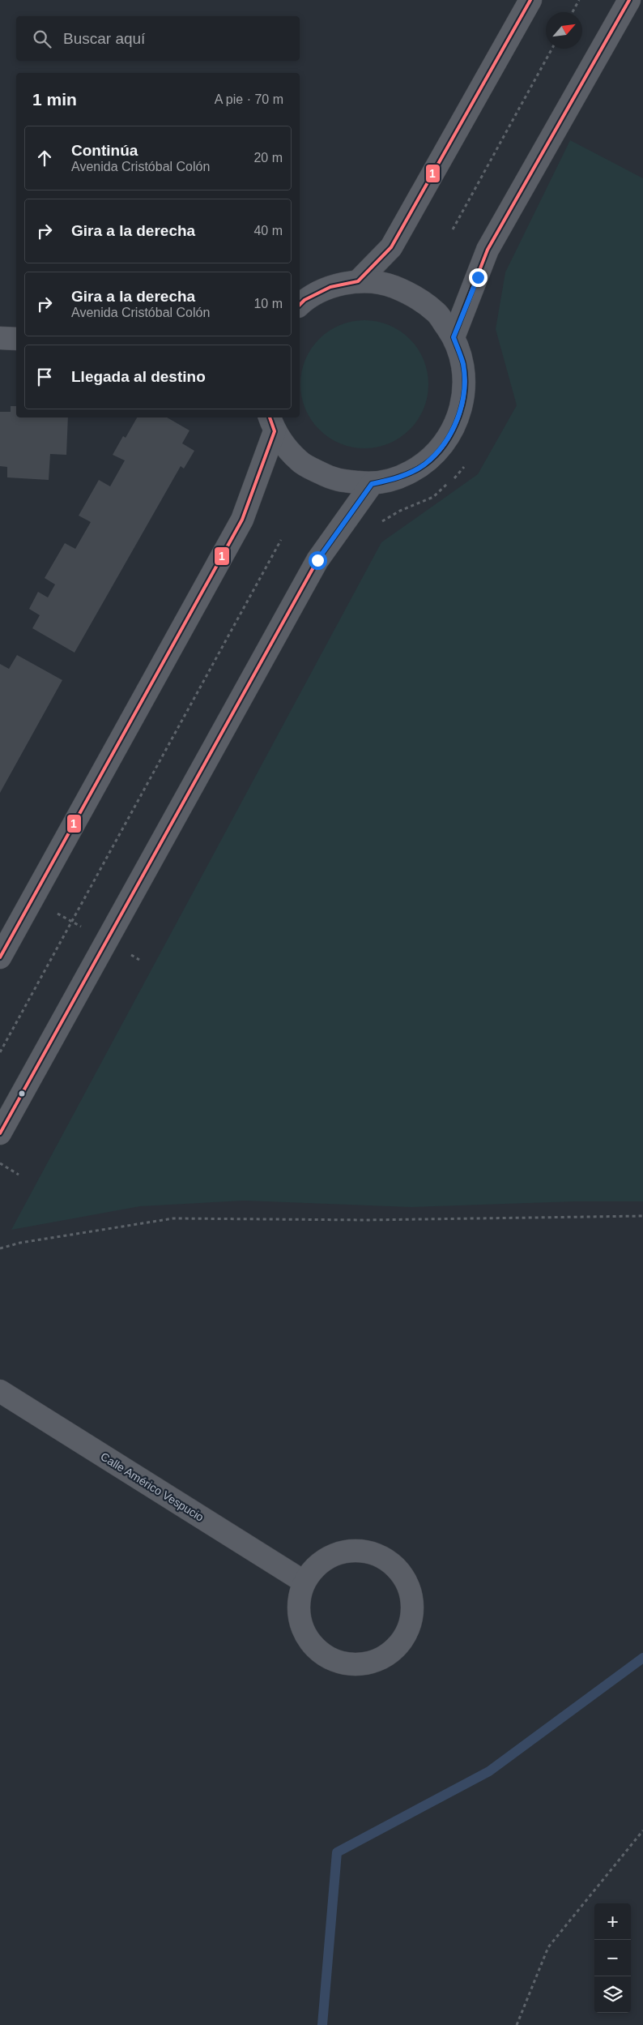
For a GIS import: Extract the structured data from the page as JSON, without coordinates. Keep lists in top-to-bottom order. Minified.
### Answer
{"streets":{"street":["Calle Américo Vespucio"]},"lines":["transit line 1"],"north":"top right","page":{"search":"Buscar aquí","heading":["1 min","A pie · 70 m"],"list":[["Continúa","Avenida Cristóbal Colón","20 m"],["Gira a la derecha","40 m"],["Gira a la derecha","Avenida Cristóbal Colón","10 m"],"Llegada al destino"],"map_buttons":["+","−"]}}
